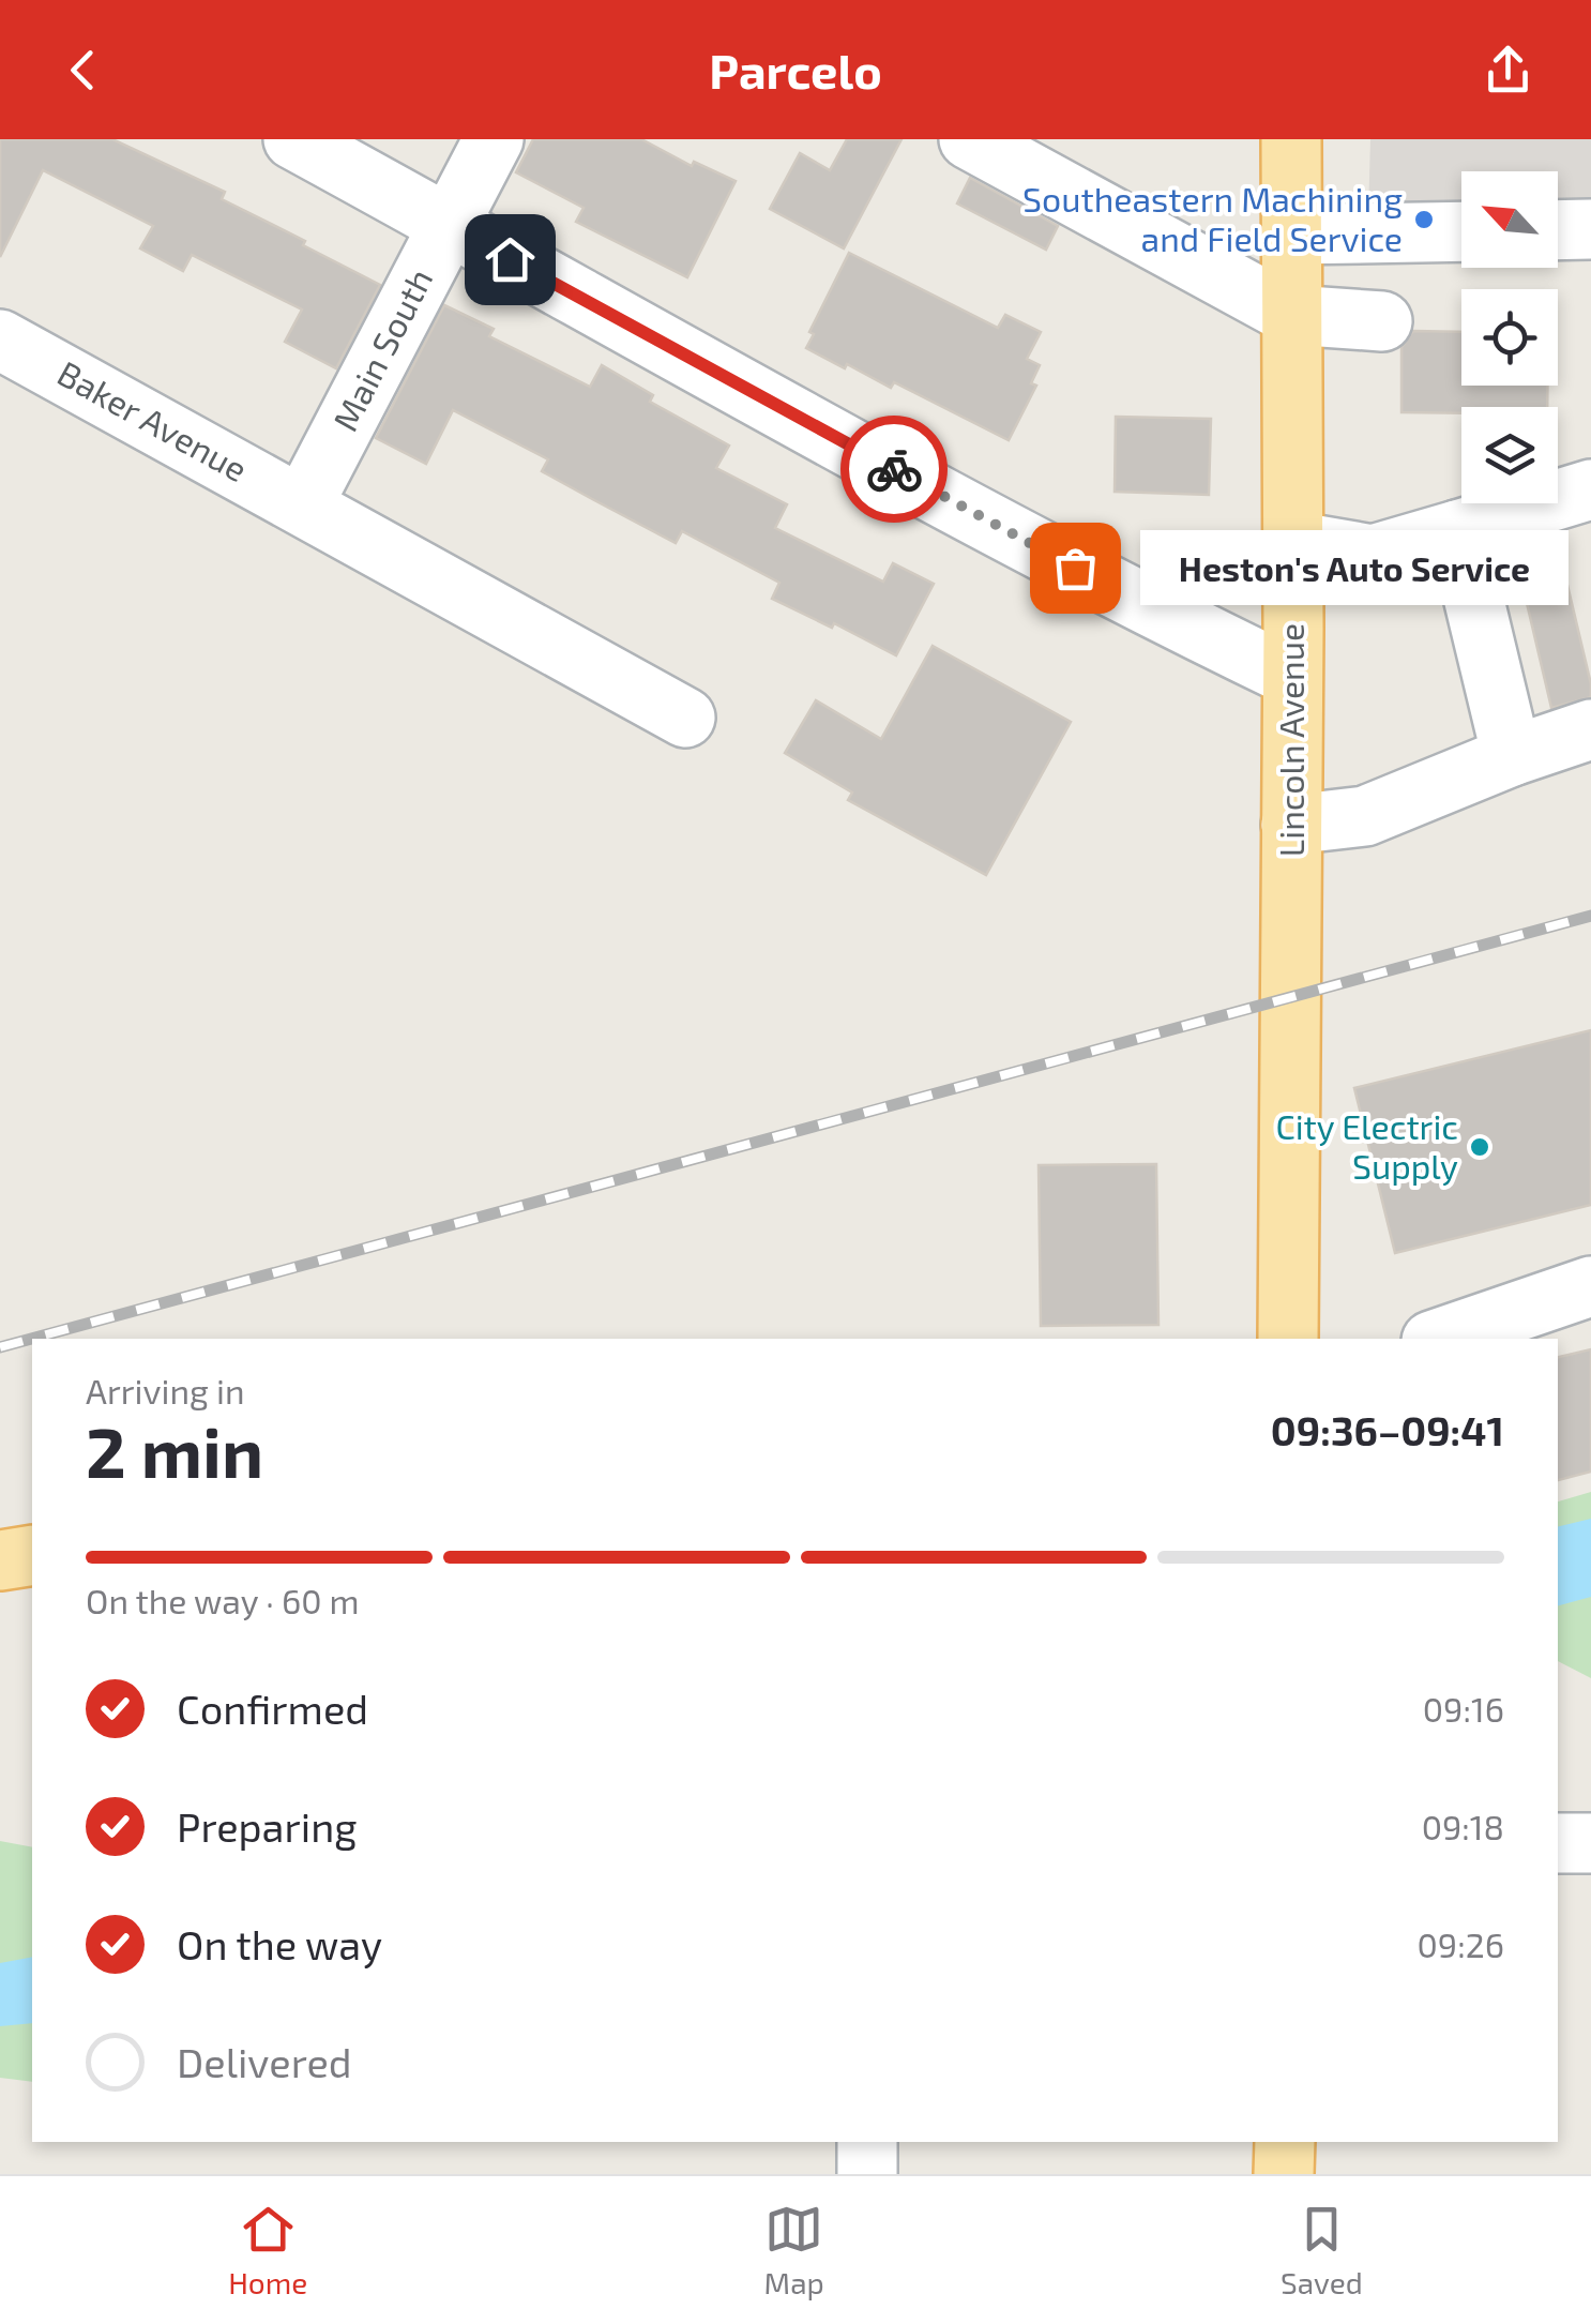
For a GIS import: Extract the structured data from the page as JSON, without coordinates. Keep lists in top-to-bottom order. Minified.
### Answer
{"streets":{"main road":["Lincoln Avenue"],"street":["Main South","Baker Avenue"]},"crossings":[["Main South","Baker Avenue"]],"places":["Southeastern Machining and Field Service","Heston's Auto Service","City Electric Supply"],"north":"top left","page":{"header":"Parcelo","bubble":"Heston's Auto Service","heading":["2 min","Arriving in","09:36–09:41"],"bar":"On the way · 60 m","list":[["Confirmed","09:16"],["Preparing","09:18"],["On the way","09:26"],"Delivered"],"tabs":["Home","Map","Saved"]}}
